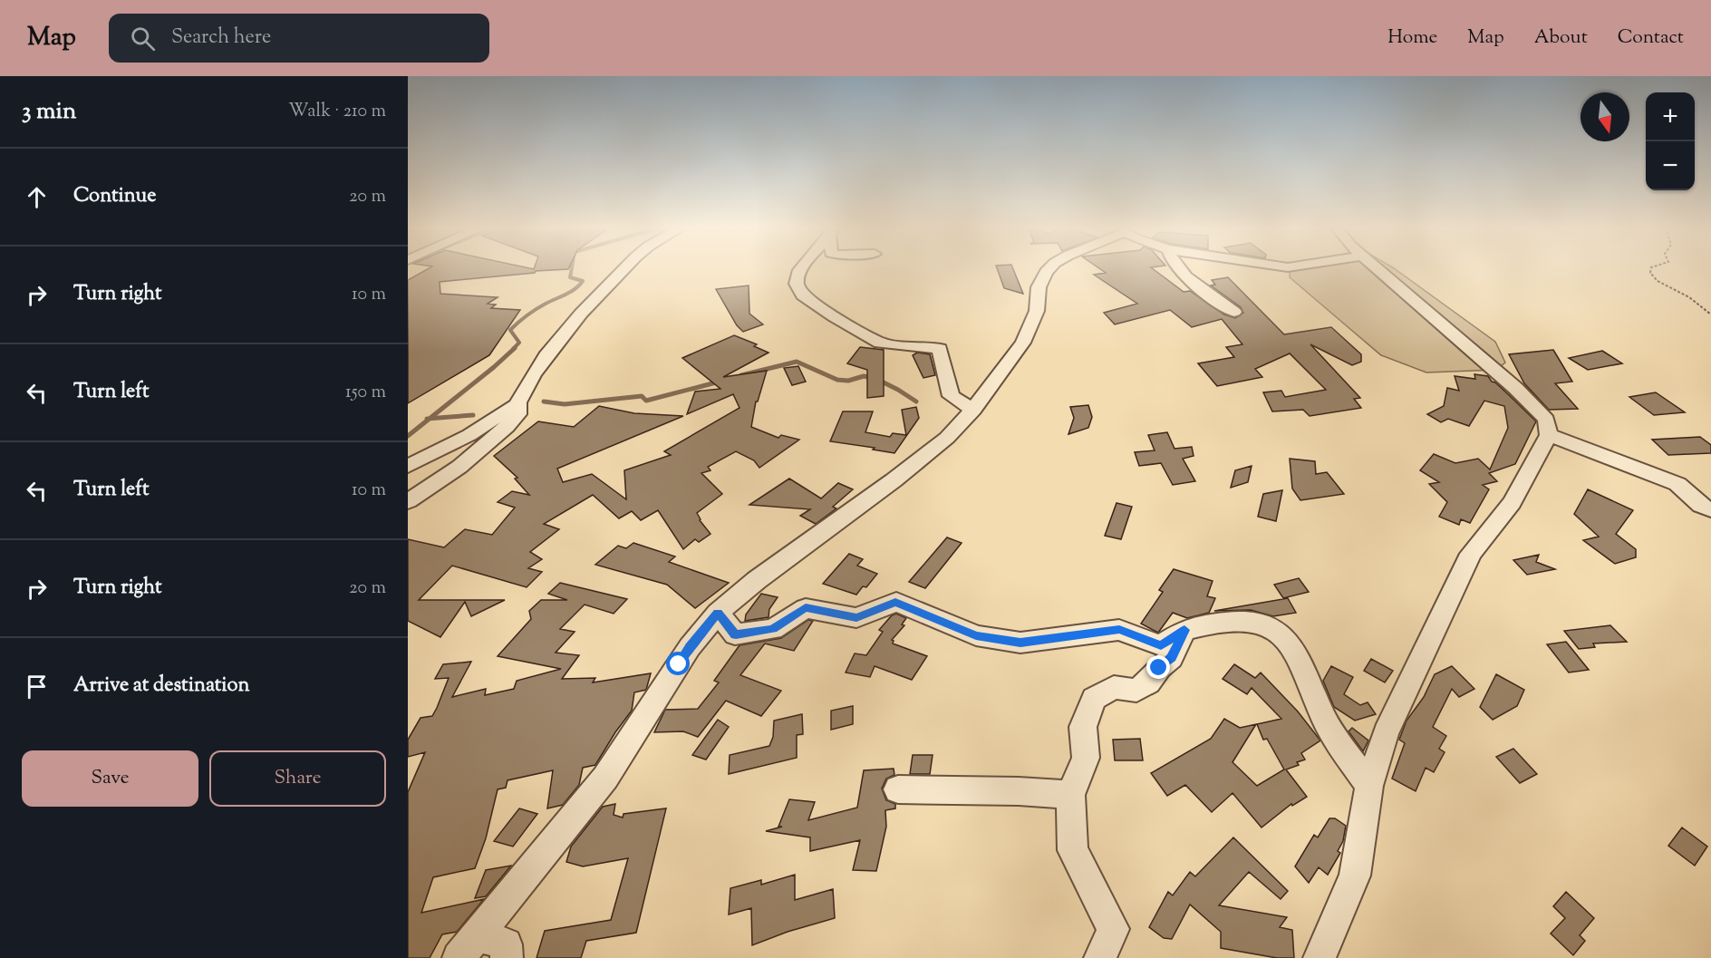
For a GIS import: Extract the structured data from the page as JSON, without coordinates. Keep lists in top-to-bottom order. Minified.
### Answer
{"north":"bottom","page":{"header":"Map","search":"Search here","nav":["Home","Map","About","Contact"],"heading":["3 min","Walk · 210 m"],"map_buttons":["+","−"],"list":[["Continue","20 m"],["Turn right","10 m"],["Turn left","150 m"],["Turn left","10 m"],["Turn right","20 m"],"Arrive at destination"],"buttons":["Save","Share"]}}
